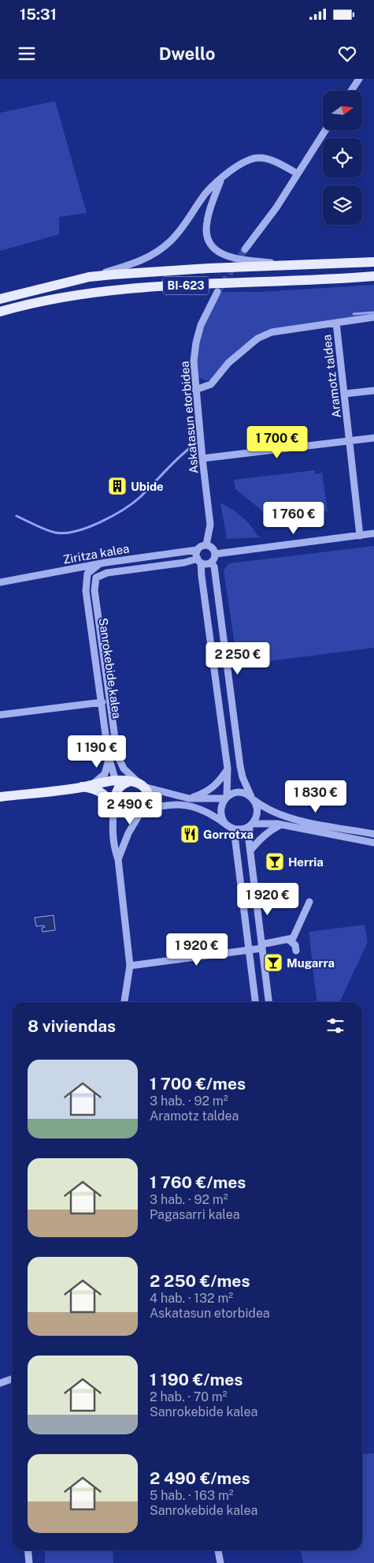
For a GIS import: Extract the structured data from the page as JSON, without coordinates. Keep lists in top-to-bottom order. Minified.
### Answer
{"streets":{"main road":["BI-623"],"street":["Aramotz taldea","Askatasun etorbidea","Ziritza kalea","Sanrokebide kalea"]},"crossings":[["Aramotz taldea","Askatasun etorbidea"],["Askatasun etorbidea","Ziritza kalea"],["Ziritza kalea","Sanrokebide kalea"]],"places":{"building":["Ubide"],"restaurant":["Gorrotxa"],"bar":["Herria","Mugarra"]},"north":"right","page":{"status":"15:31","header":"Dwello","price":["1 700 €","1 760 €","2 250 €","1 190 €","1 830 €","2 490 €","1 920 €","1 920 €"],"heading":"8 viviendas","list":[{"name":"1 700 €/mes","note":"3 hab. · 92 m² · Aramotz taldea"},{"name":"1 760 €/mes","note":"3 hab. · 92 m² · Pagasarri kalea"},{"name":"2 250 €/mes","note":"4 hab. · 132 m² · Askatasun etorbidea"},{"name":"1 190 €/mes","note":"2 hab. · 70 m² · Sanrokebide kalea"},{"name":"2 490 €/mes","note":"5 hab. · 163 m² · Sanrokebide kalea"}]}}
